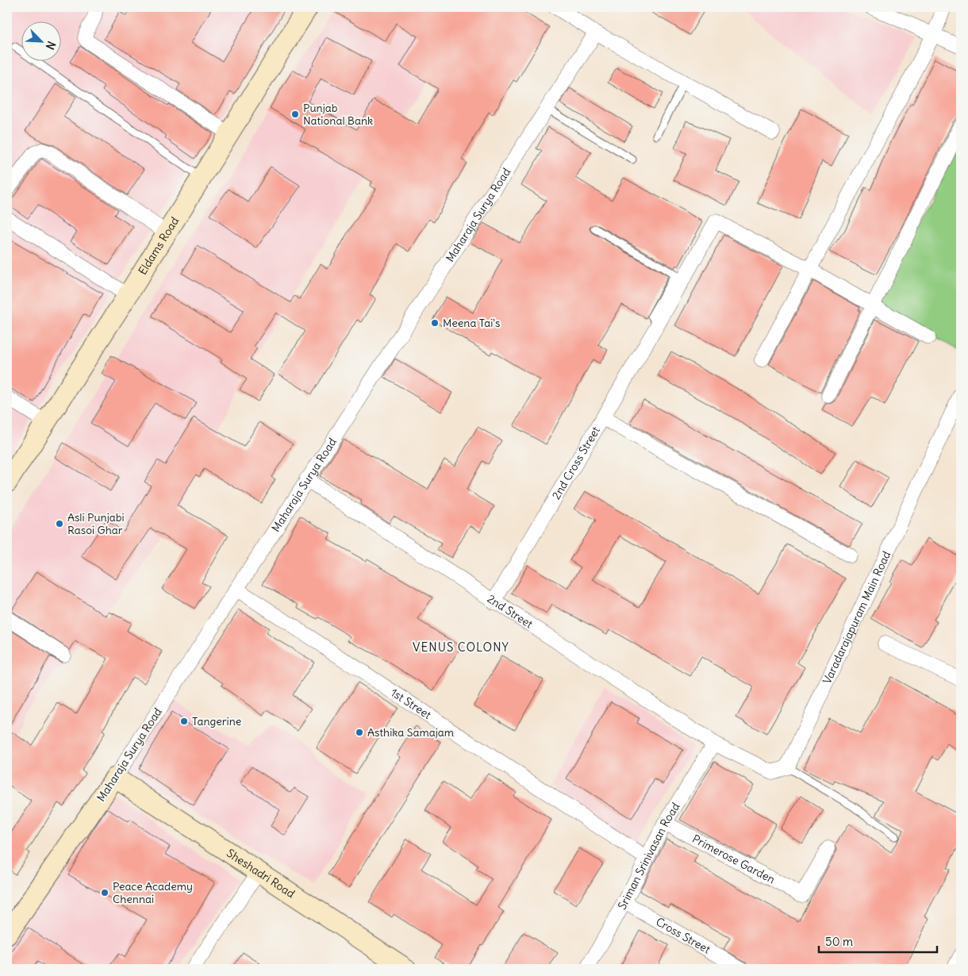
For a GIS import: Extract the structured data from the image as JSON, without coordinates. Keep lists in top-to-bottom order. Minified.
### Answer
{"streets":{"main road":["Maharaja Surya Road","Eldams Road","Sheshadri Road"],"street":["2nd Cross Street","2nd Street","Varadarajapuram Main Road","1st Street","Sriman Srinivasan Road","Primerose Garden","Cross Street"]},"crossings":[["Maharaja Surya Road","2nd Street"],["Maharaja Surya Road","1st Street"],["Maharaja Surya Road","Sheshadri Road"],["2nd Cross Street","2nd Street"],["2nd Street","Sriman Srinivasan Road"],["1st Street","Sriman Srinivasan Road"],["Sriman Srinivasan Road","Primerose Garden"],["Sriman Srinivasan Road","Cross Street"]],"districts":["VENUS COLONY"],"places":["Punjab National Bank","Meena Tai's","Asli Punjabi Rasoi Ghar","Tangerine","Asthika Samajam","Peace Academy Chennai"],"scale_bar":"50 m","north":"bottom right"}
